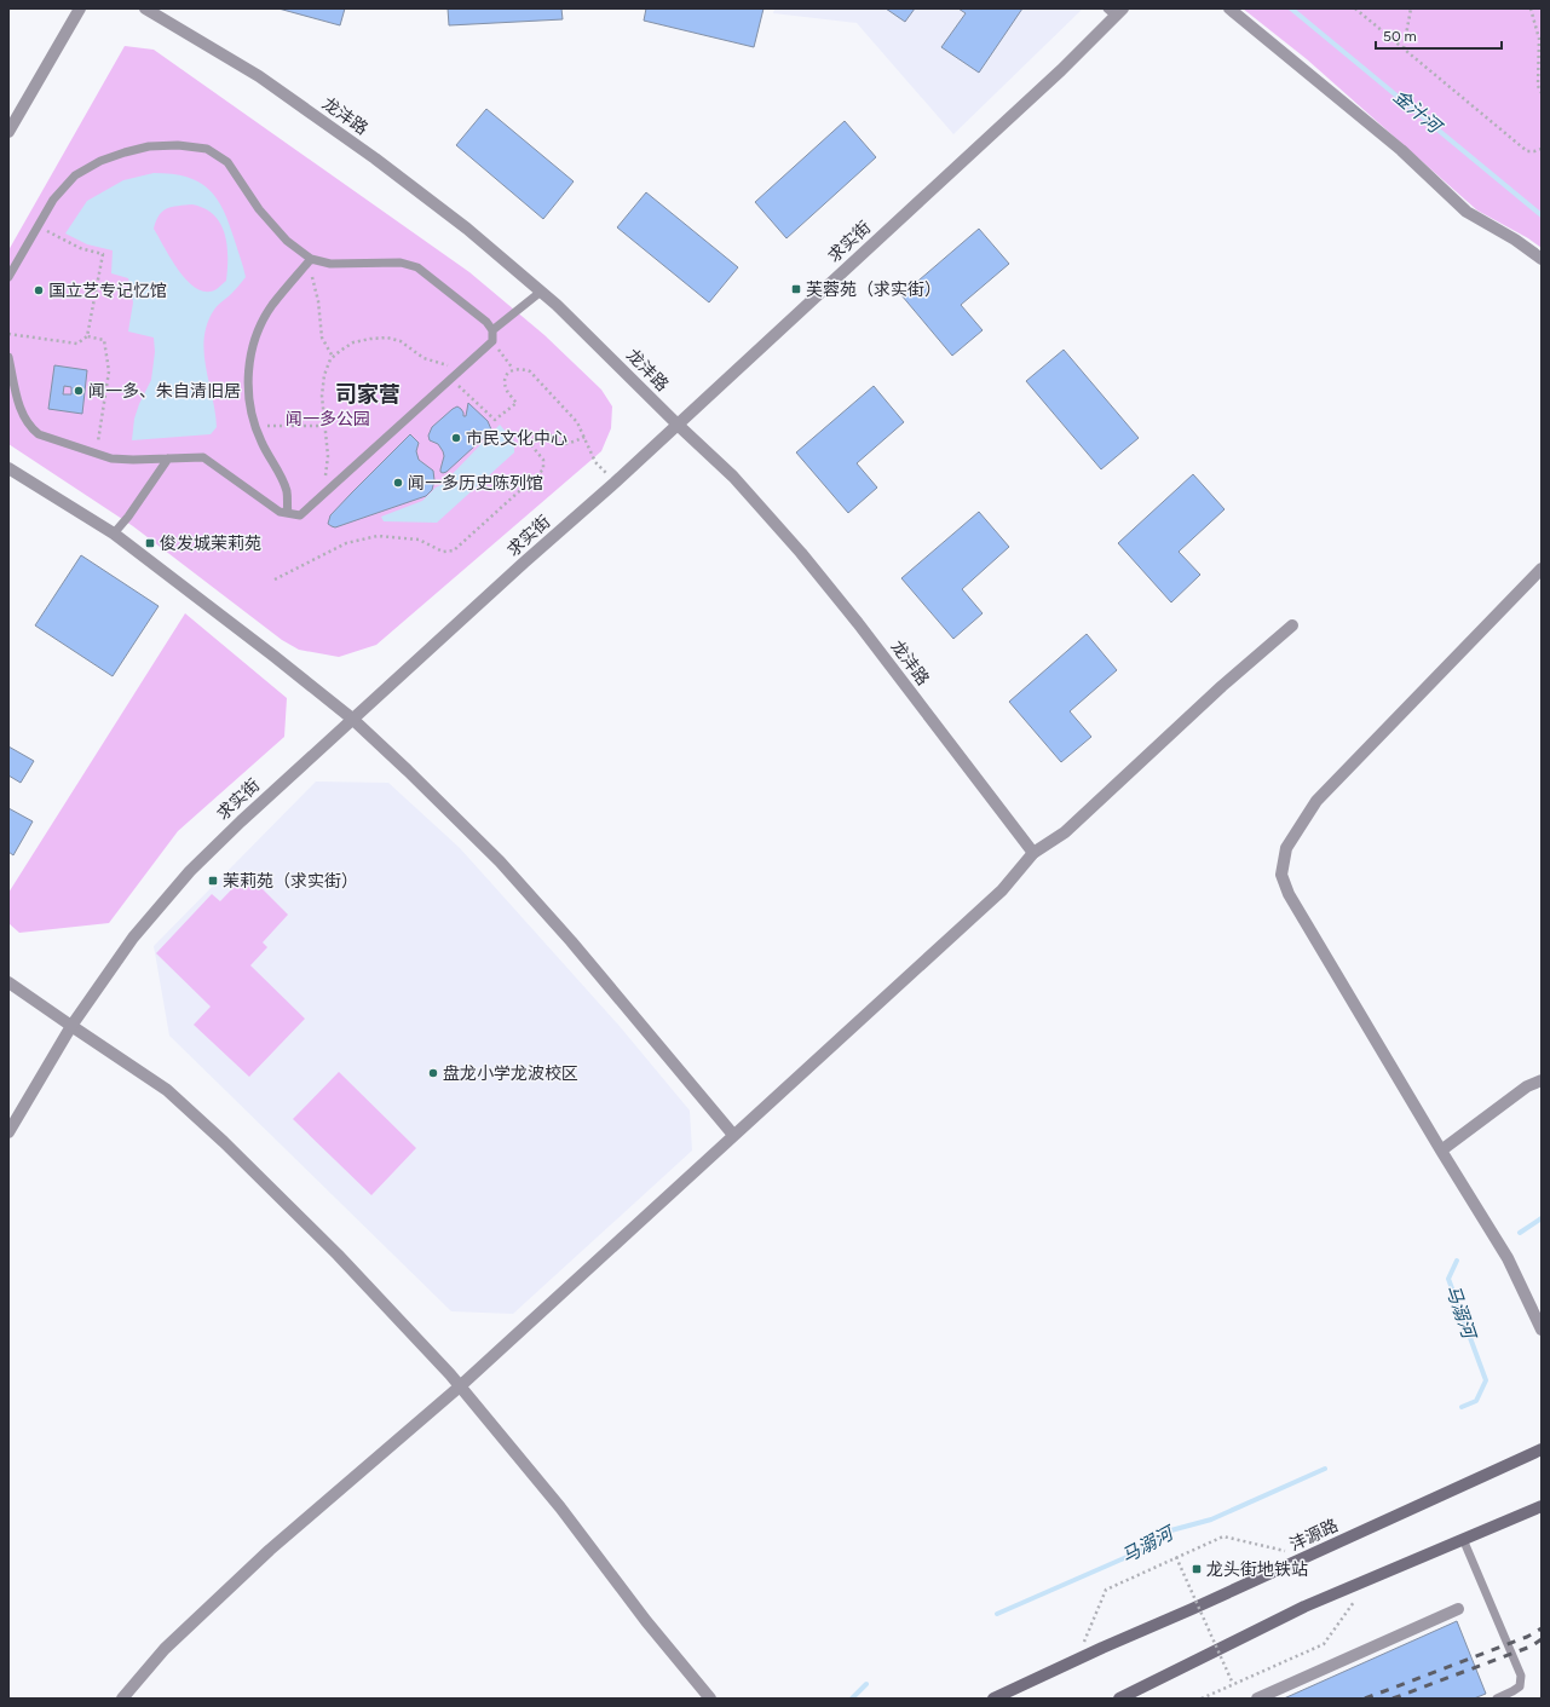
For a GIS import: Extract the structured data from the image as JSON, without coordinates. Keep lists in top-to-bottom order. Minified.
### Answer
{"streets":{"main road":["沣源路"],"street":["龙沣路","求实街"]},"crossings":[["龙沣路","求实街"]],"districts":["司家营"],"water":["金汁河","马溺河"],"parks":["闻一多公园"],"places":{"transit":["芙蓉苑（求实街）","俊发城茉莉苑","茉莉苑（求实街）","龙头街地铁站"],"other":["国立艺专记忆馆","闻一多、朱自清旧居","市民文化中心","闻一多历史陈列馆","盘龙小学龙波校区"]},"scale_bar":"50 m"}
